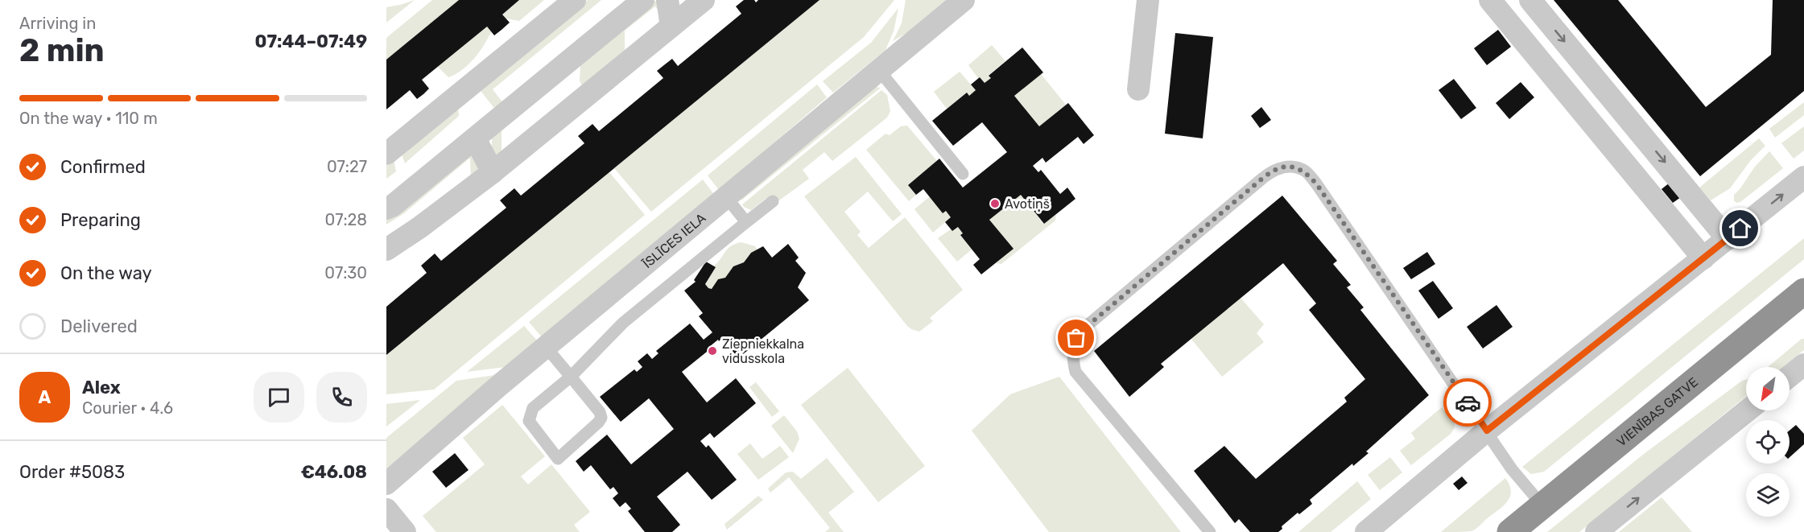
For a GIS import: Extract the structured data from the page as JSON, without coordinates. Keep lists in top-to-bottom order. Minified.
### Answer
{"streets":{"highway":["VIENĪBAS GATVE"],"street":["ĪSLĪCES IELA"]},"places":["Avotiņš","Ziepniekkalna vidusskola"],"north":"bottom left","page":{"heading":["2 min","Arriving in","07:44–07:49"],"panel":["Alex","Courier · 4.6","Order #5083","€46.08"],"bar":"On the way · 110 m","list":[["Confirmed","07:27"],["Preparing","07:28"],["On the way","07:30"],"Delivered"],"round":"A"}}
